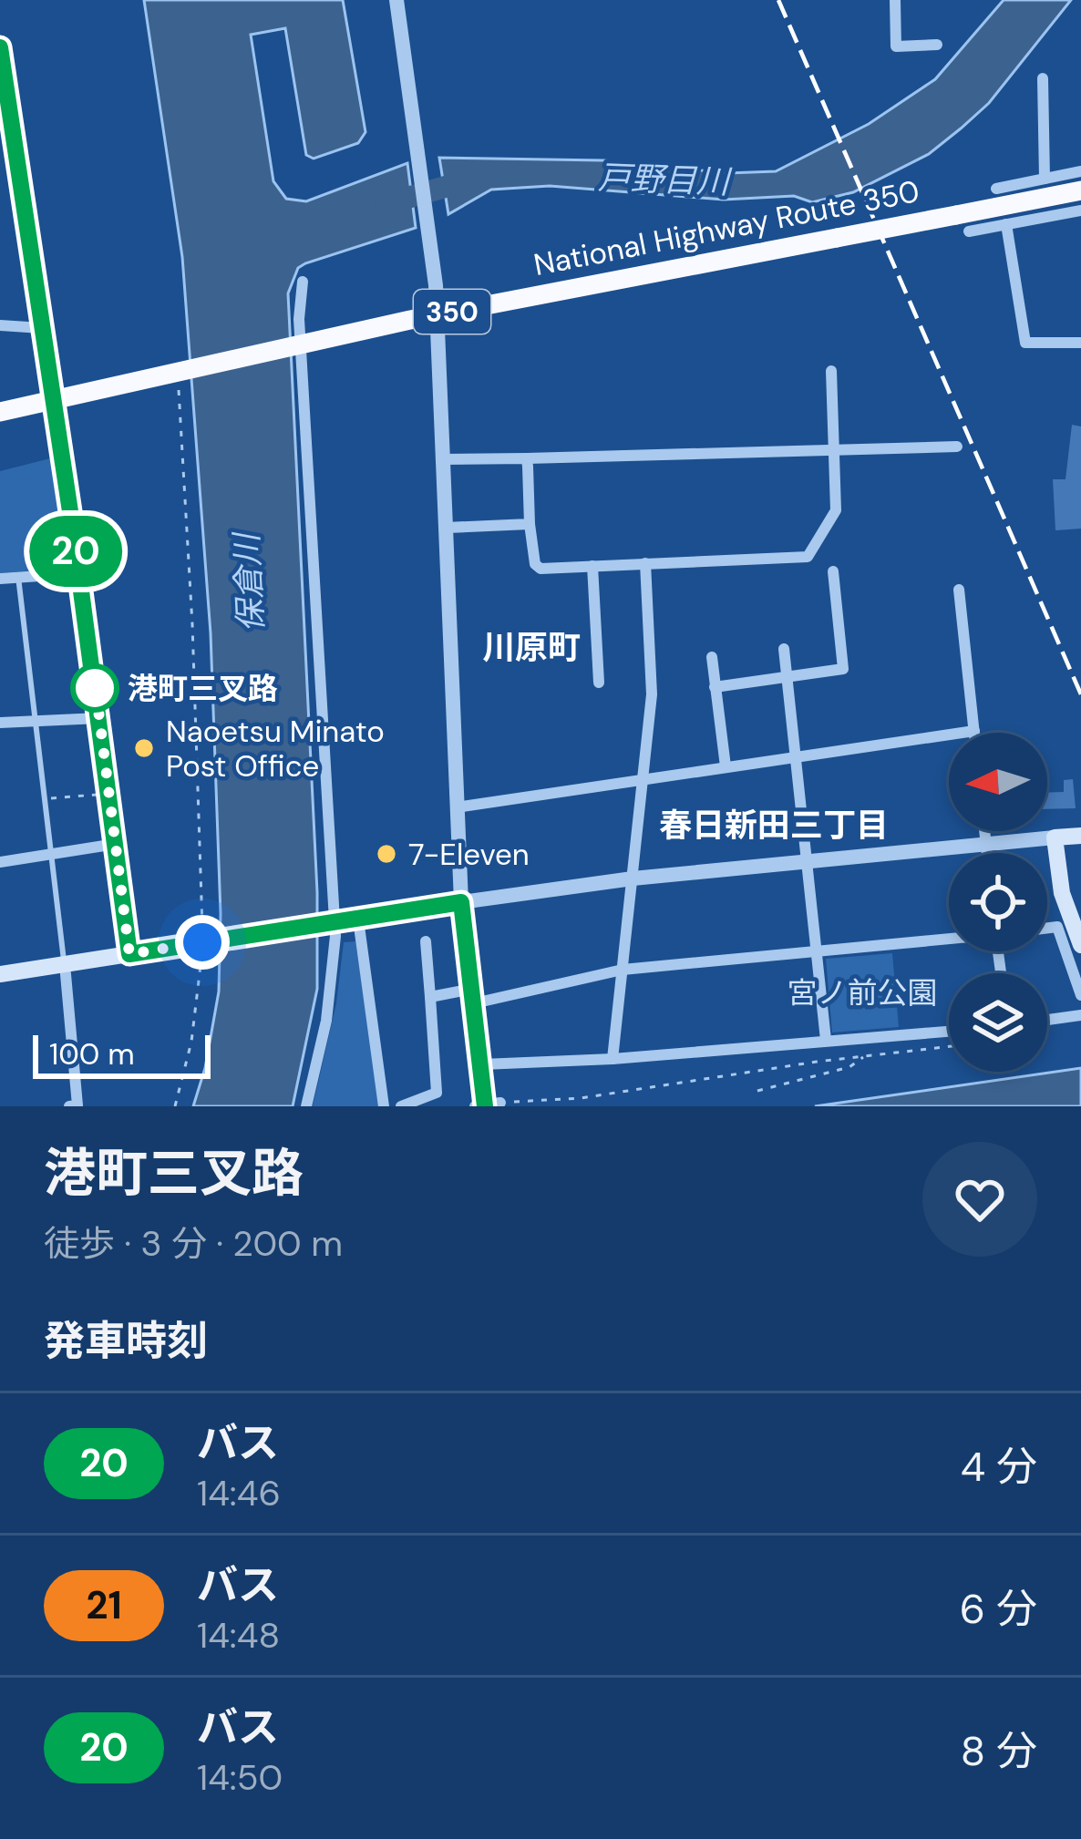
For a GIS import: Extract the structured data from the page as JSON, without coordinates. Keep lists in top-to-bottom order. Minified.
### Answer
{"streets":{"highway":["National Highway Route 350","350"]},"districts":["川原町","春日新田三丁目"],"water":["戸野目川","保倉川"],"parks":["宮ノ前公園"],"places":["港町三叉路","Naoetsu Minato Post Office","7-Eleven"],"lines":["bus line 20"],"scale_bar":"100 m","north":"left","page":{"on_map":"20","scale":"100 m","heading":[["港町三叉路","徒歩 · 3 分 · 200 m"],"発車時刻"],"list":[{"mark":"20","name":"バス","note":"14:46","value":"4 分"},{"mark":"21","name":"バス","note":"14:48","value":"6 分"},{"mark":"20","name":"バス","note":"14:50","value":"8 分"}]}}
